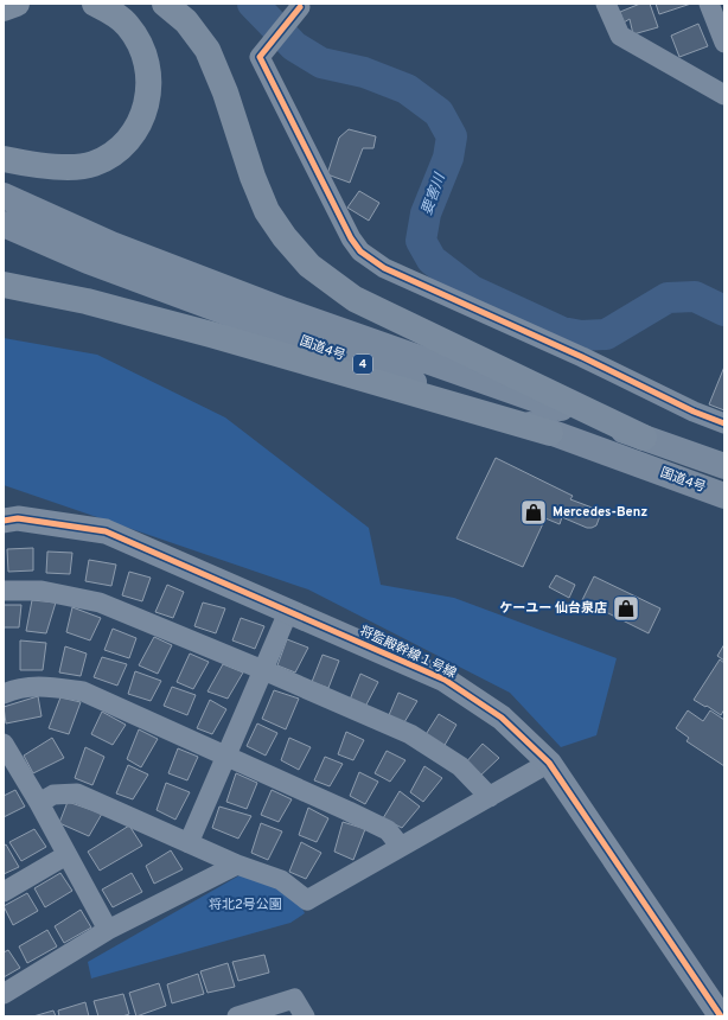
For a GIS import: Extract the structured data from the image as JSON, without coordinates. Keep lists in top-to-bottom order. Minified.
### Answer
{"streets":{"highway":["国道4号","4"],"street":["将監殿幹線１号線"]},"water":["要害川"],"parks":["将北2号公園"],"places":{"shop":["Mercedes-Benz","ケーユー 仙台泉店"]}}
